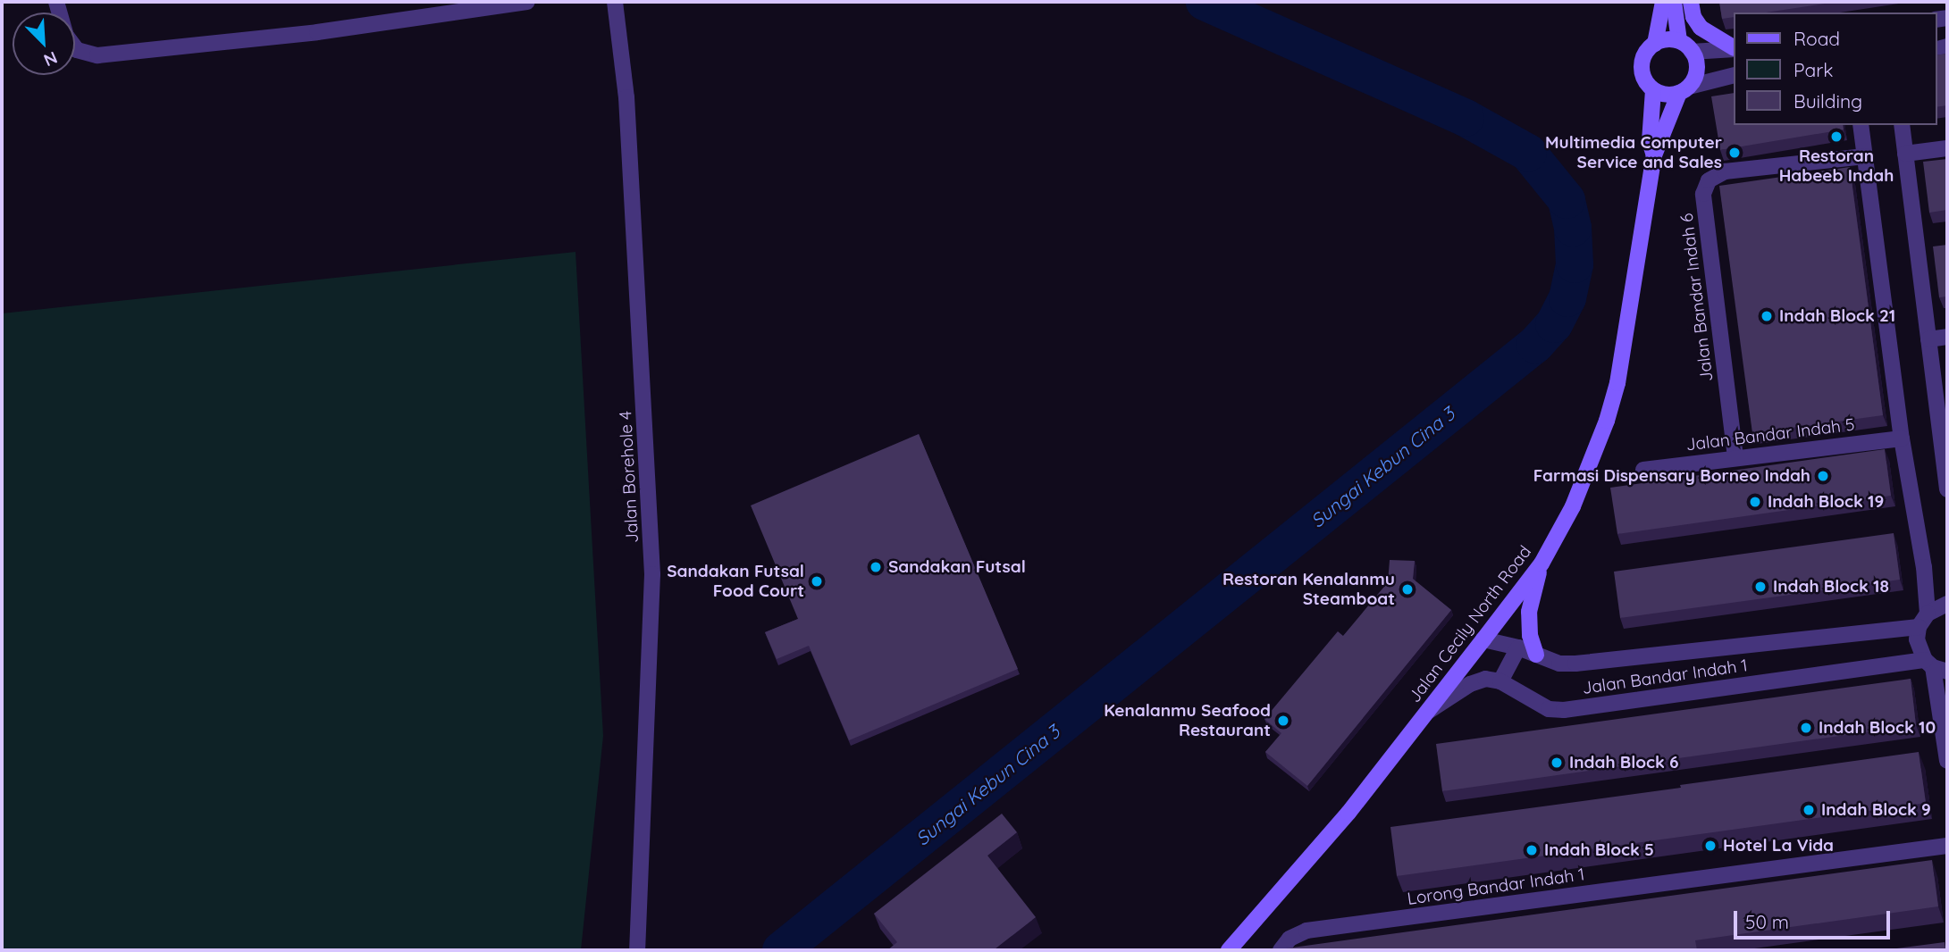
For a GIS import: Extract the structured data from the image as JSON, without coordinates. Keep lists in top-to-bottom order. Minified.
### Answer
{"streets":{"main road":["Jalan Cecily North Road"],"street":["Jalan Bandar Indah 6","Jalan Bandar Indah 5","Jalan Borehole 4","Jalan Bandar Indah 1","Lorong Bandar Indah 1"]},"crossings":[["Jalan Bandar Indah 6","Jalan Bandar Indah 5"],["Jalan Cecily North Road","Jalan Bandar Indah 1"]],"water":["Sungai Kebun Cina 3"],"places":["Restoran Habeeb Indah","Multimedia Computer Service and Sales","Indah Block 21","Farmasi Dispensary Borneo Indah","Indah Block 19","Sandakan Futsal","Sandakan Futsal Food Court","Indah Block 18","Restoran Kenalanmu Steamboat","Kenalanmu Seafood Restaurant","Indah Block 10","Indah Block 6","Indah Block 9","Hotel La Vida","Indah Block 5"],"legend":["Road","Park","Building"],"scale_bar":"50 m","north":"bottom right"}
